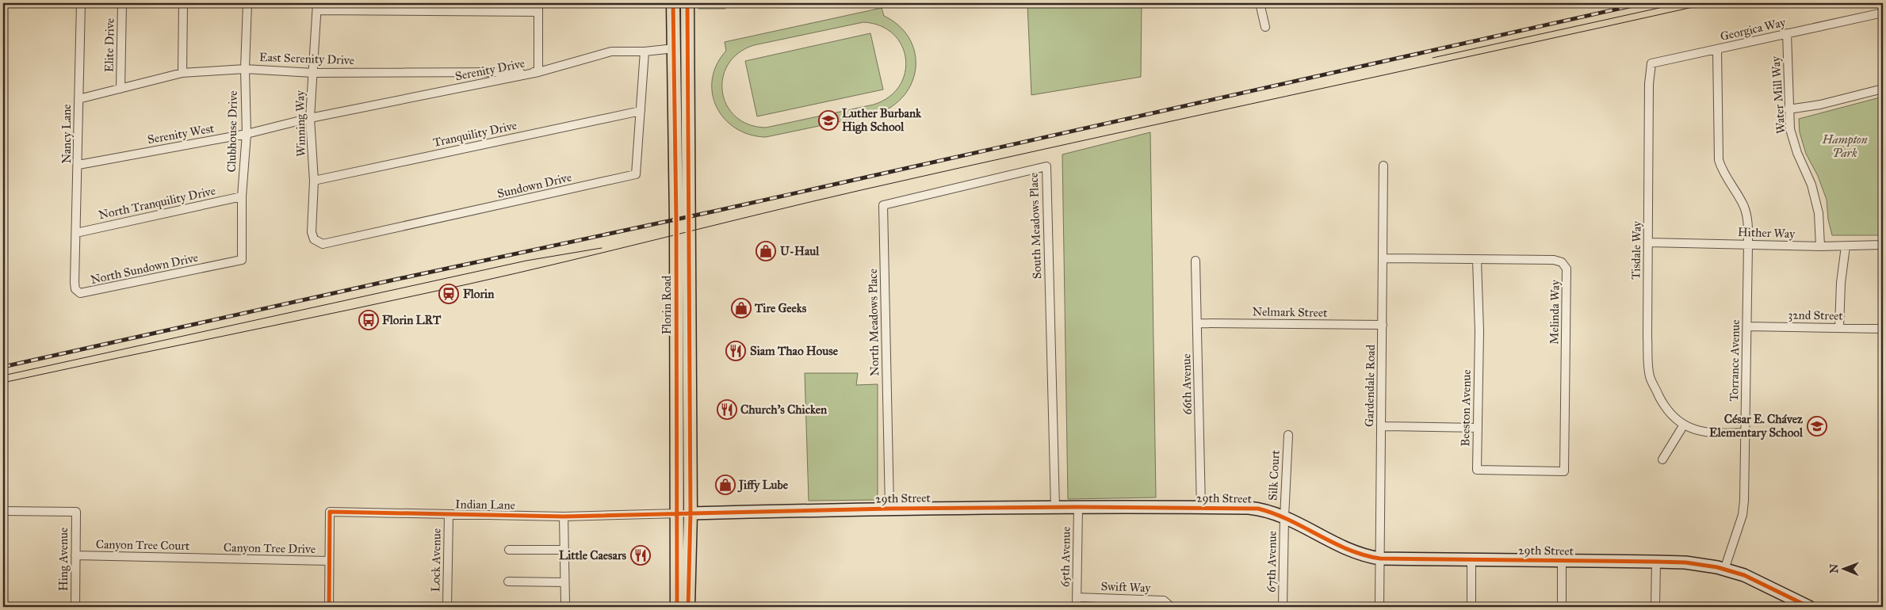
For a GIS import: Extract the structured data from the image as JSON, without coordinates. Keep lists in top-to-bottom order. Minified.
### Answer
{"streets":{"main road":["Florin Road"],"street":["Georgica Way","Elite Drive","East Serenity Drive","Serenity Drive","Water Mill Way","Winning Way","Clubhouse Drive","Nancy Lane","Serenity West","Tranquility Drive","Sundown Drive","North Tranquility Drive","South Meadows Place","Hither Way","Tisdale Way","North Sundown Drive","Nelmark Street","Melinda Way","32nd Street","North Meadows Place","Torrance Avenue","66th Avenue","Gardendale Road","Beeston Avenue","Silk Court","29th Street","Indian Lane","Canyon Tree Court","Canyon Tree Drive","65th Avenue","Hing Avenue","Lock Avenue","67th Avenue","Swift Way"]},"crossings":[["Georgica Way","Water Mill Way"],["Georgica Way","Tisdale Way"],["Georgica Way","Torrance Avenue"],["Elite Drive","East Serenity Drive"],["East Serenity Drive","Serenity Drive"],["East Serenity Drive","Winning Way"],["East Serenity Drive","Clubhouse Drive"],["East Serenity Drive","Nancy Lane"],["Serenity Drive","Winning Way"],["Serenity Drive","Serenity West"],["Serenity Drive","Sundown Drive"],["Serenity Drive","Florin Road"],["Water Mill Way","Hither Way"],["Winning Way","Serenity West"],["Winning Way","Tranquility Drive"],["Winning Way","Sundown Drive"],["Clubhouse Drive","Serenity West"],["Clubhouse Drive","North Tranquility Drive"],["Clubhouse Drive","North Sundown Drive"],["Nancy Lane","Serenity West"],["Nancy Lane","North Tranquility Drive"],["Nancy Lane","North Sundown Drive"],["Tranquility Drive","Sundown Drive"],["South Meadows Place","North Meadows Place"],["South Meadows Place","29th Street"],["Hither Way","Tisdale Way"],["Hither Way","Torrance Avenue"],["Tisdale Way","Torrance Avenue"],["Florin Road","29th Street"],["Florin Road","Indian Lane"],["Nelmark Street","66th Avenue"],["Nelmark Street","Gardendale Road"],["Melinda Way","Gardendale Road"],["Melinda Way","Beeston Avenue"],["32nd Street","Torrance Avenue"],["North Meadows Place","29th Street"],["Torrance Avenue","29th Street"],["66th Avenue","29th Street"],["Gardendale Road","29th Street"],["Silk Court","29th Street"],["Silk Court","67th Avenue"],["29th Street","Indian Lane"],["29th Street","65th Avenue"],["29th Street","67th Avenue"],["Indian Lane","Canyon Tree Drive"],["Indian Lane","Lock Avenue"],["Canyon Tree Court","Canyon Tree Drive"],["Canyon Tree Court","Hing Avenue"],["65th Avenue","Swift Way"]],"parks":["Hampton Park"],"places":{"school or university":["Luther Burbank High School","César E. Chávez Elementary School"],"shop":["U-Haul","Tire Geeks","Jiffy Lube"],"station":["Florin"],"bus stop":["Florin LRT"],"restaurant":["Siam Thao House","Church's Chicken","Little Caesars"]},"north":"left"}
